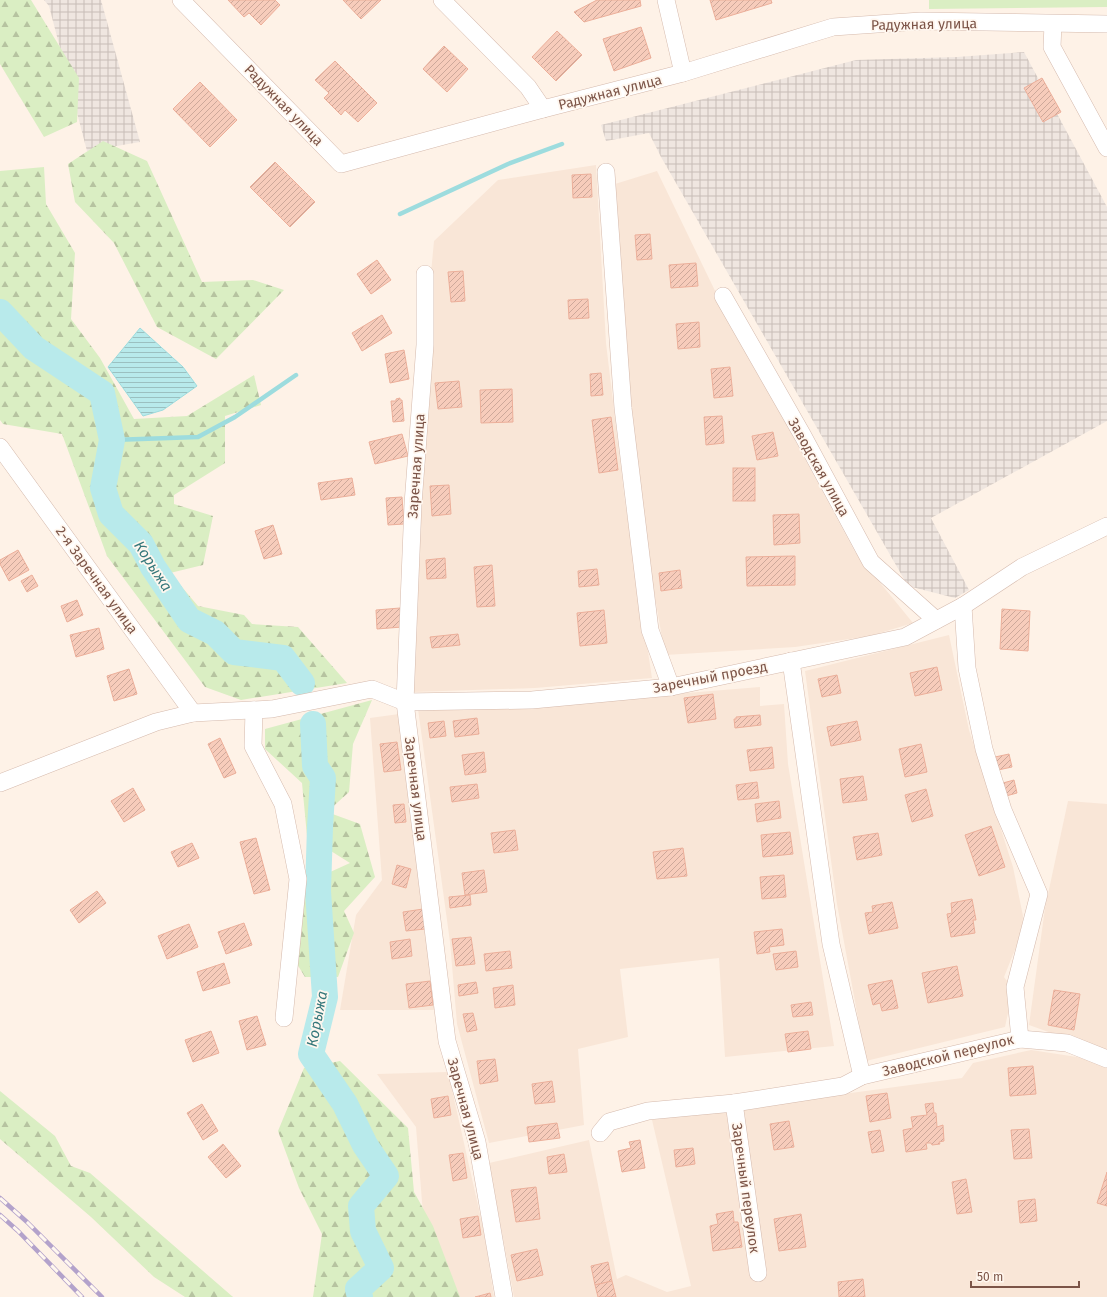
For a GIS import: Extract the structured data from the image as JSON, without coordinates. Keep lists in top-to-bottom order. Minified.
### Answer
{"streets":{"street":["Радужная улица","Заречная улица","Заводская улица","2-я Заречная улица","Заречный проезд","Заводской переулок","Заречный переулок"]},"crossings":[["Заречная улица","Заречный проезд"],["Заводская улица","Заречный проезд"],["Заречный проезд","Заводской переулок"],["Заводской переулок","Заречный переулок"]],"water":["Корыжа"],"scale_bar":"50 m"}
